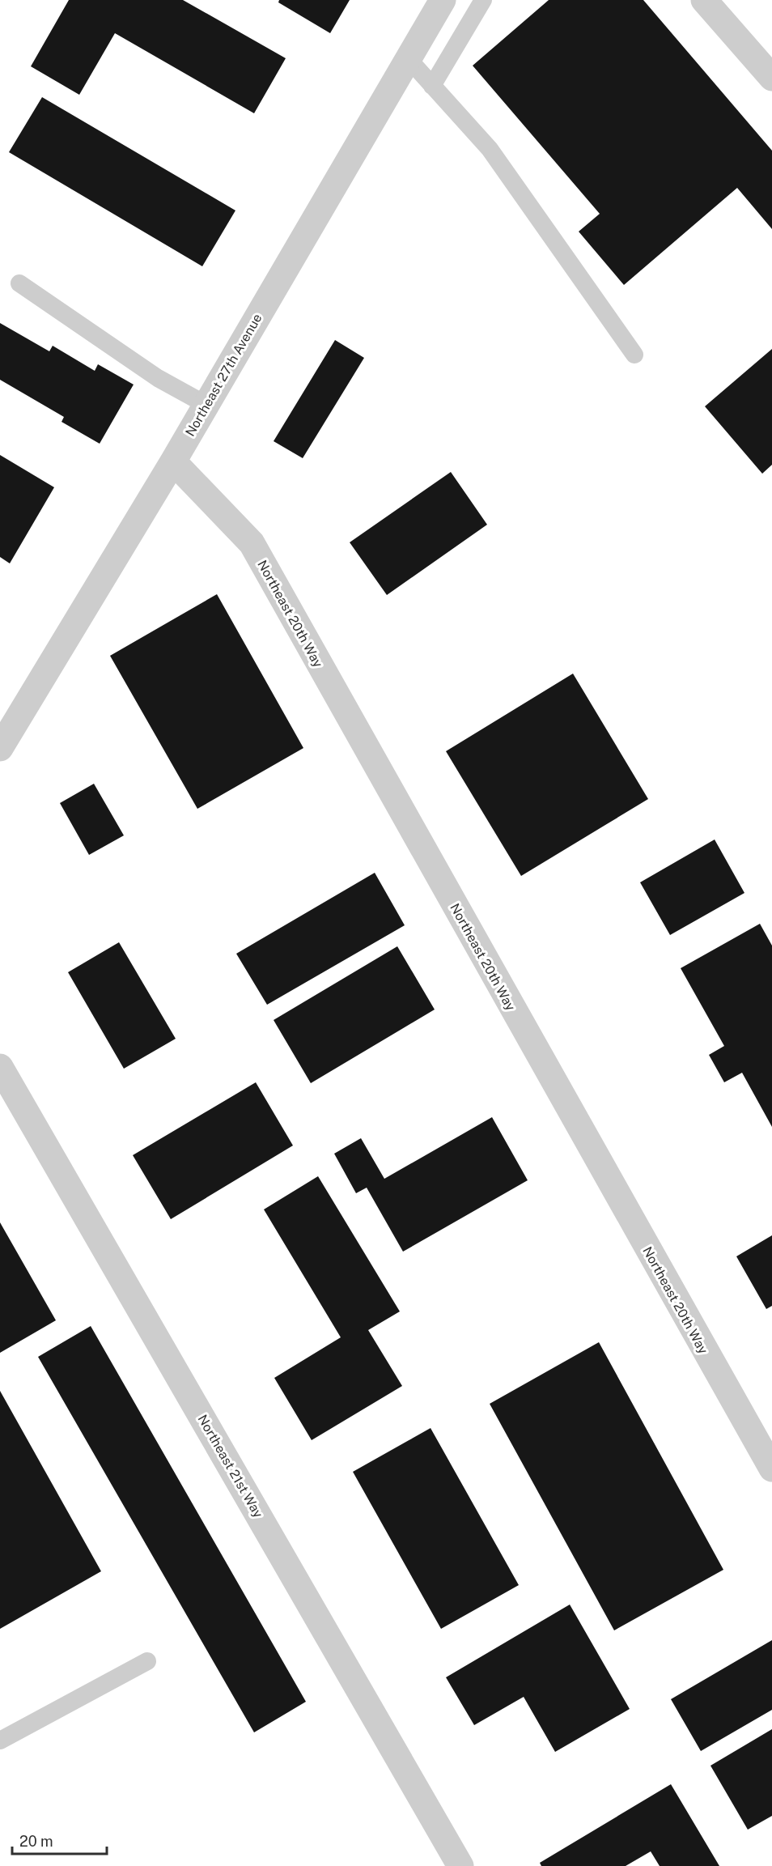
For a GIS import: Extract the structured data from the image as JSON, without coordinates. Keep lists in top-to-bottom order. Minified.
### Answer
{"streets":{"street":["Northeast 27th Avenue","Northeast 20th Way","Northeast 21st Way"]},"crossings":[["Northeast 27th Avenue","Northeast 20th Way"]],"scale_bar":"20 m"}
